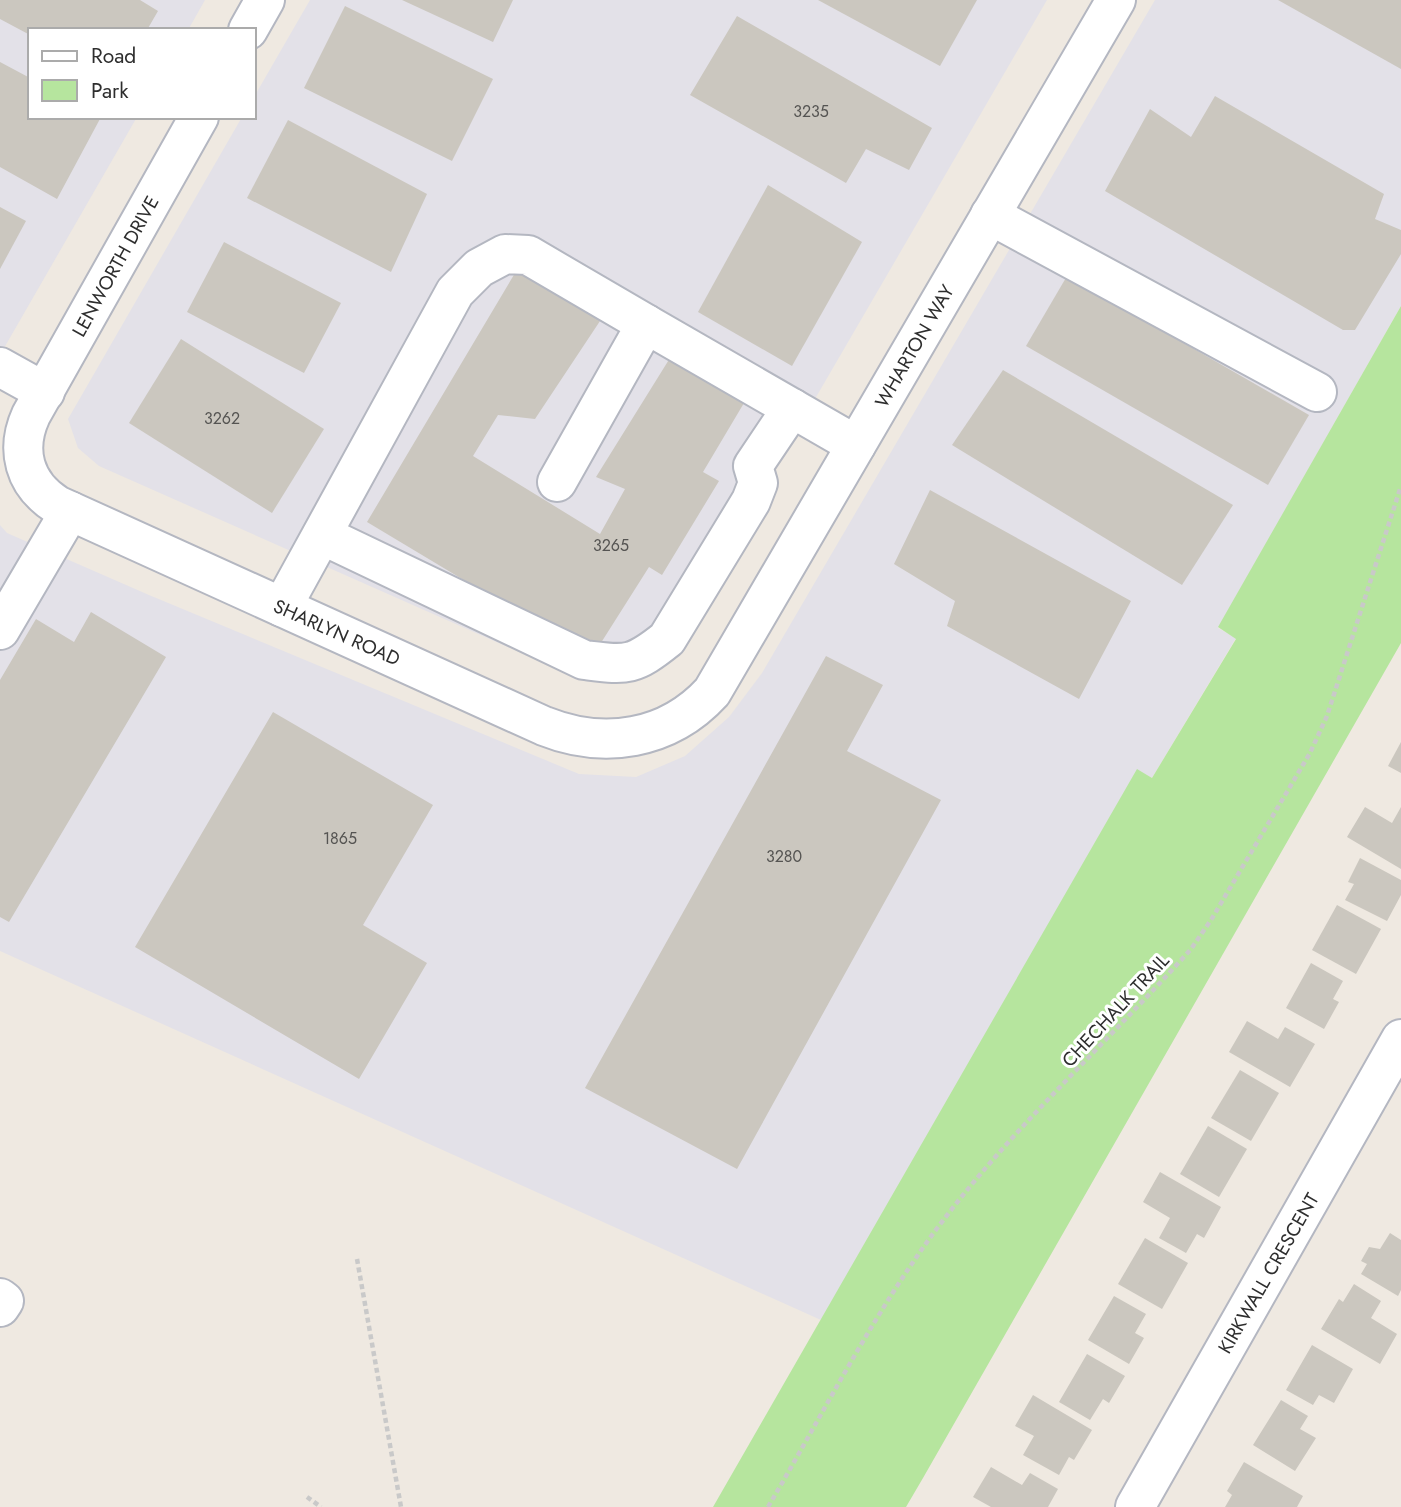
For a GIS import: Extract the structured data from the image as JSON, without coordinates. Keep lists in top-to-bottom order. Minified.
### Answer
{"streets":{"street":["LENWORTH DRIVE","WHARTON WAY","SHARLYN ROAD","KIRKWALL CRESCENT"],"path":["CHECHALK TRAIL"]},"crossings":[["LENWORTH DRIVE","SHARLYN ROAD"],["WHARTON WAY","SHARLYN ROAD"]],"house_numbers":["3235","3262","3265","1865","3280"],"legend":["Road","Park"]}
